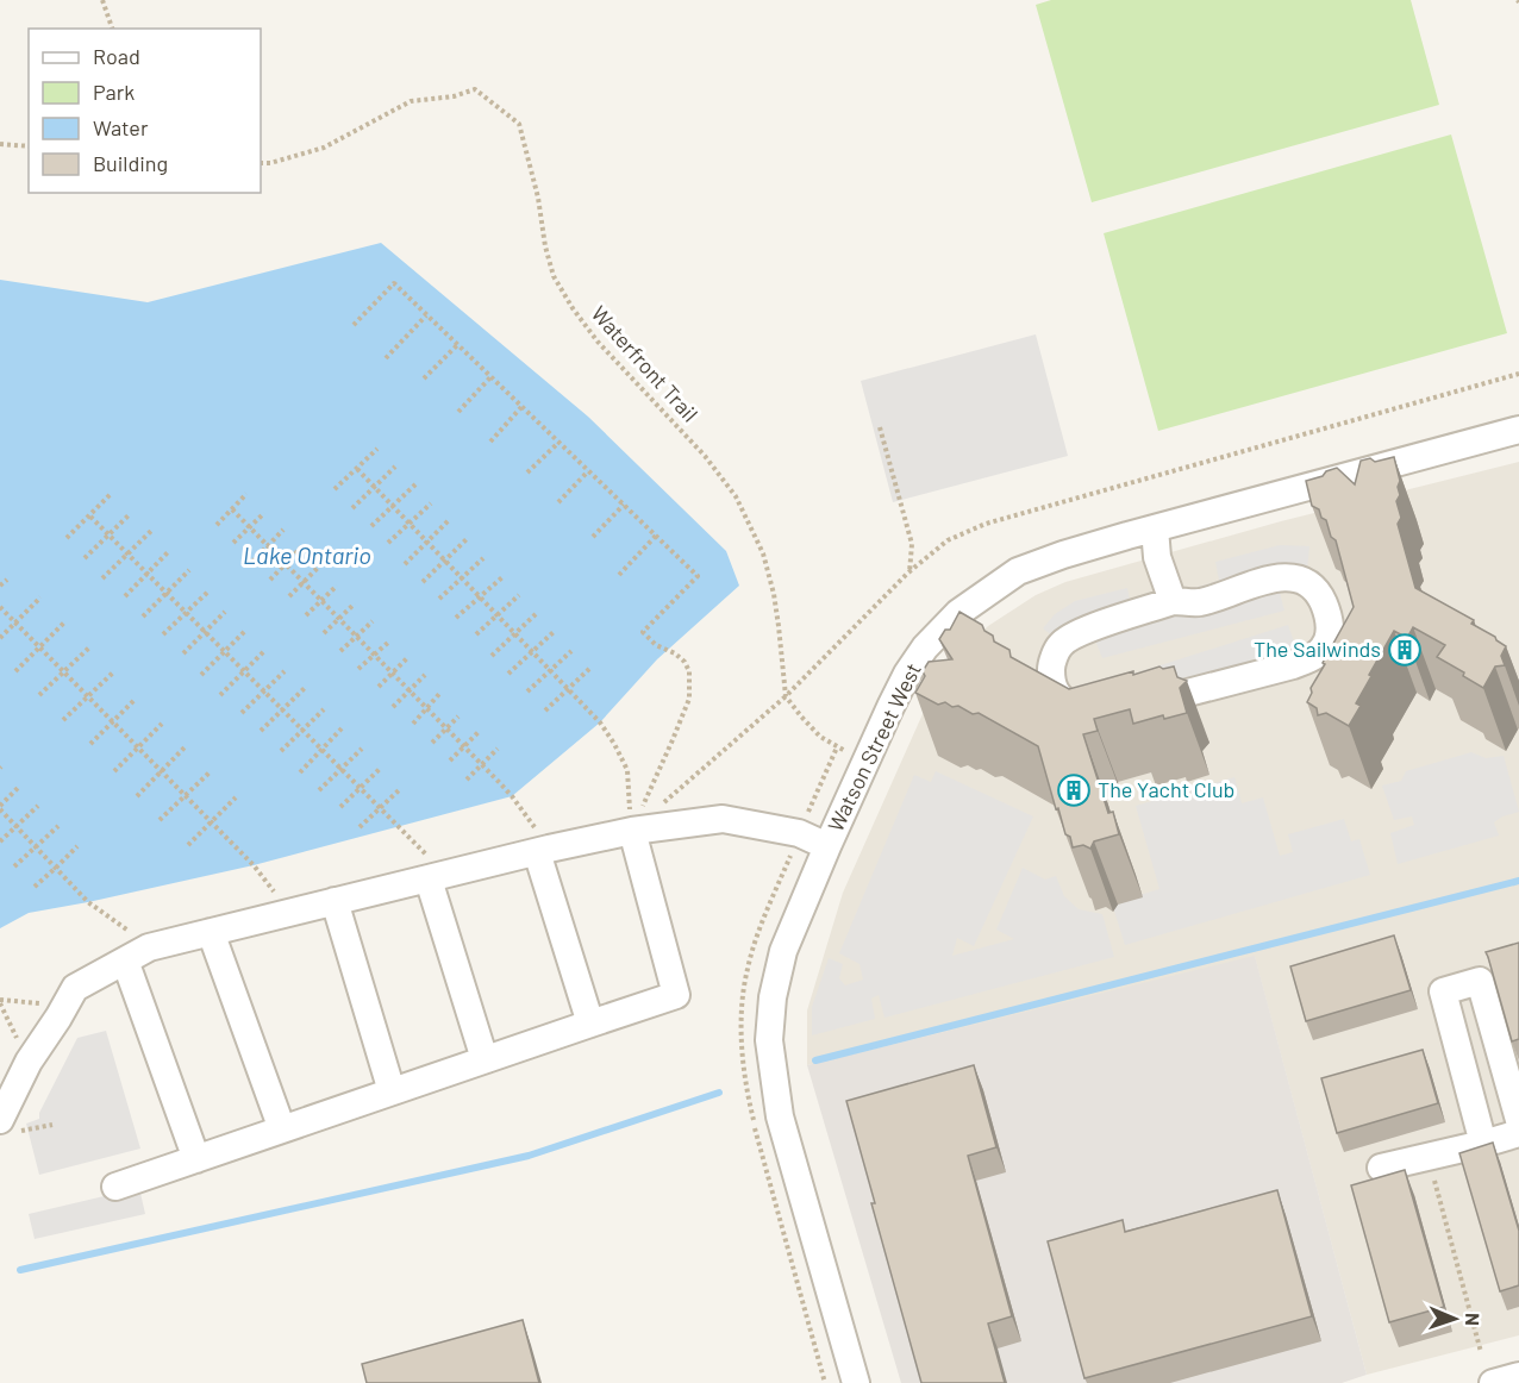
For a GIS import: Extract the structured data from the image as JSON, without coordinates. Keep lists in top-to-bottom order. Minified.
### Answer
{"streets":{"street":["Watson Street West"],"path":["Waterfront Trail"]},"water":["Lake Ontario"],"places":{"building":["The Sailwinds","The Yacht Club"]},"legend":["Road","Park","Water","Building"],"north":"right"}
